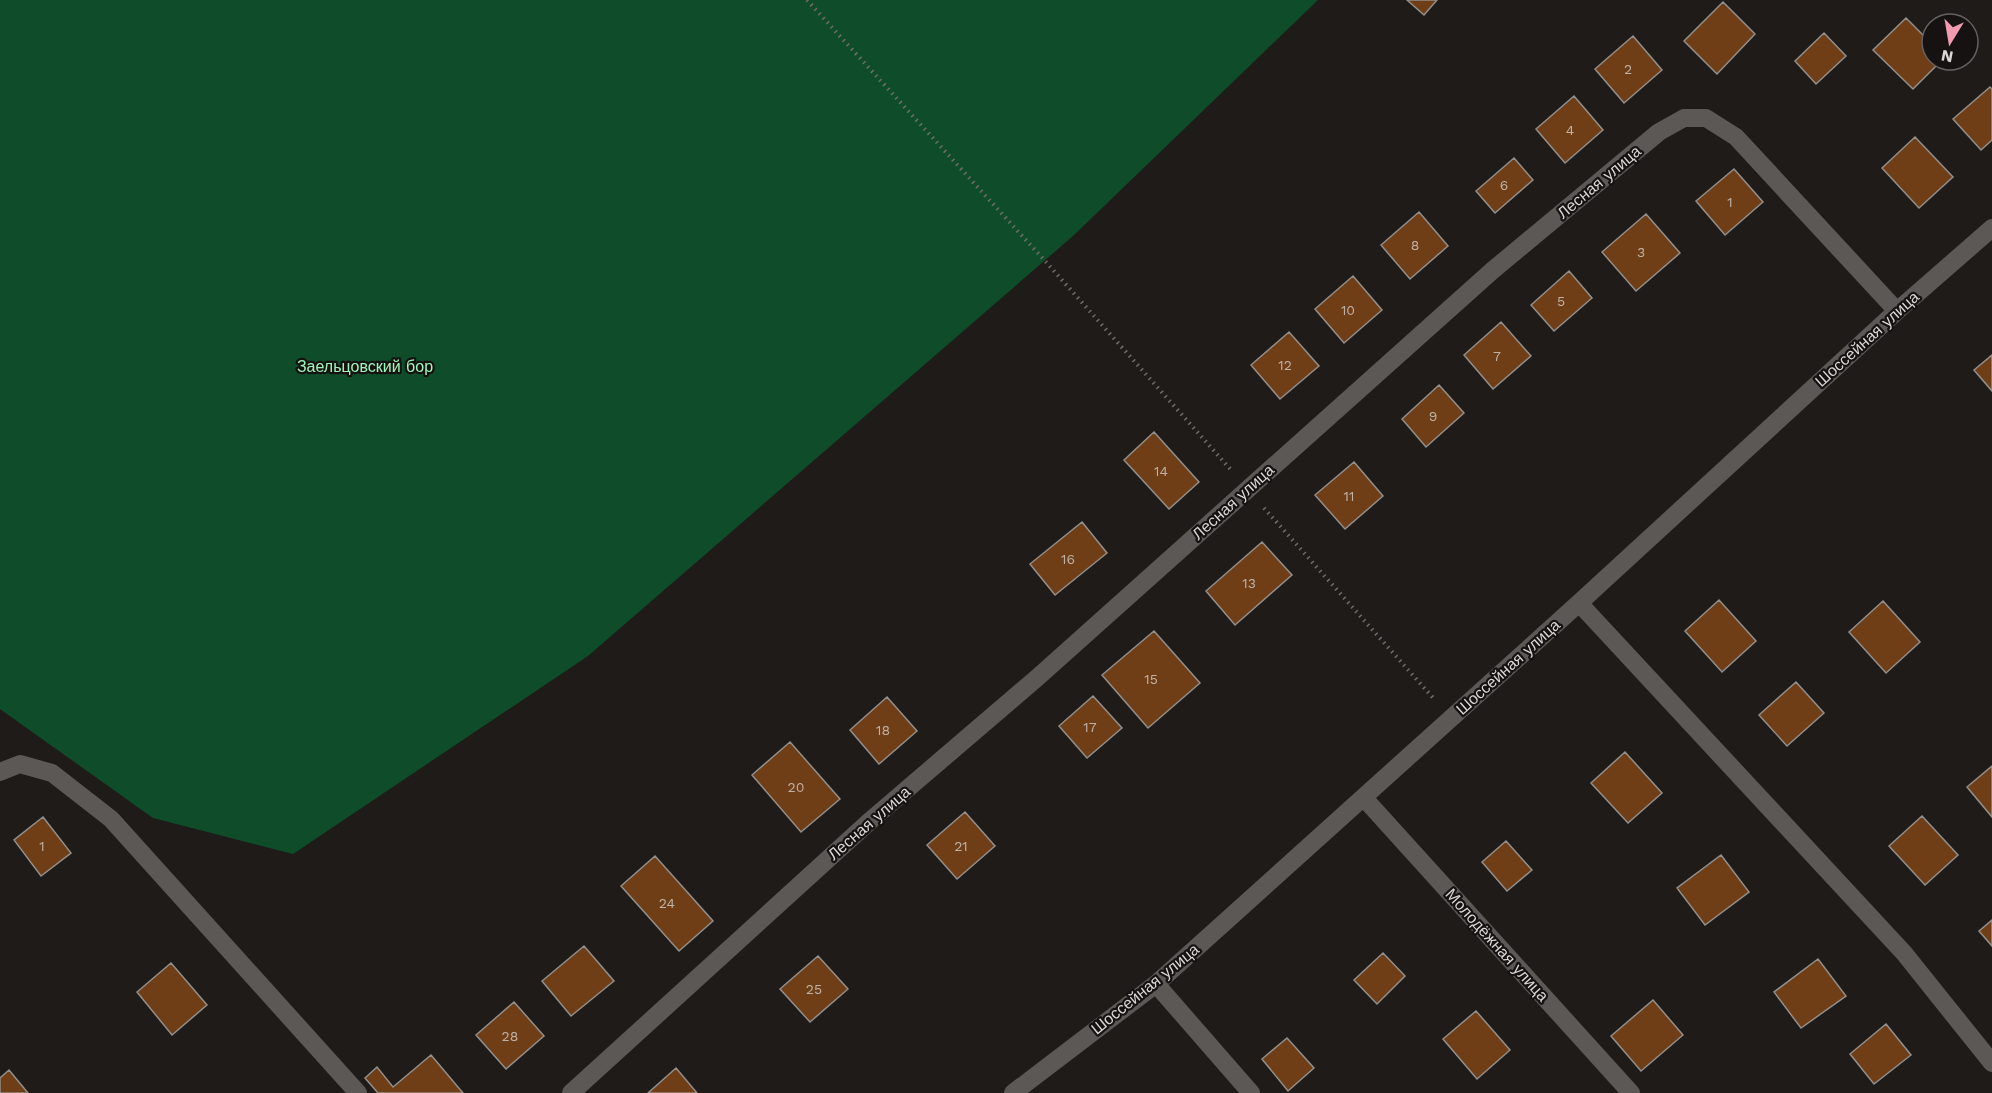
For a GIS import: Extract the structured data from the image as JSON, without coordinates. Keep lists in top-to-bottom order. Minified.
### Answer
{"streets":{"street":["Лесная улица","Шоссейная улица","Молодёжная улица"]},"crossings":[["Лесная улица","Шоссейная улица"],["Шоссейная улица","Молодёжная улица"]],"parks":["Заельцовский бор"],"house_numbers":["2","4","6","1","8","3","5","10","7","12","9","14","11","16","13","15","17","18","20","1","21","24","25","28"],"north":"bottom"}
